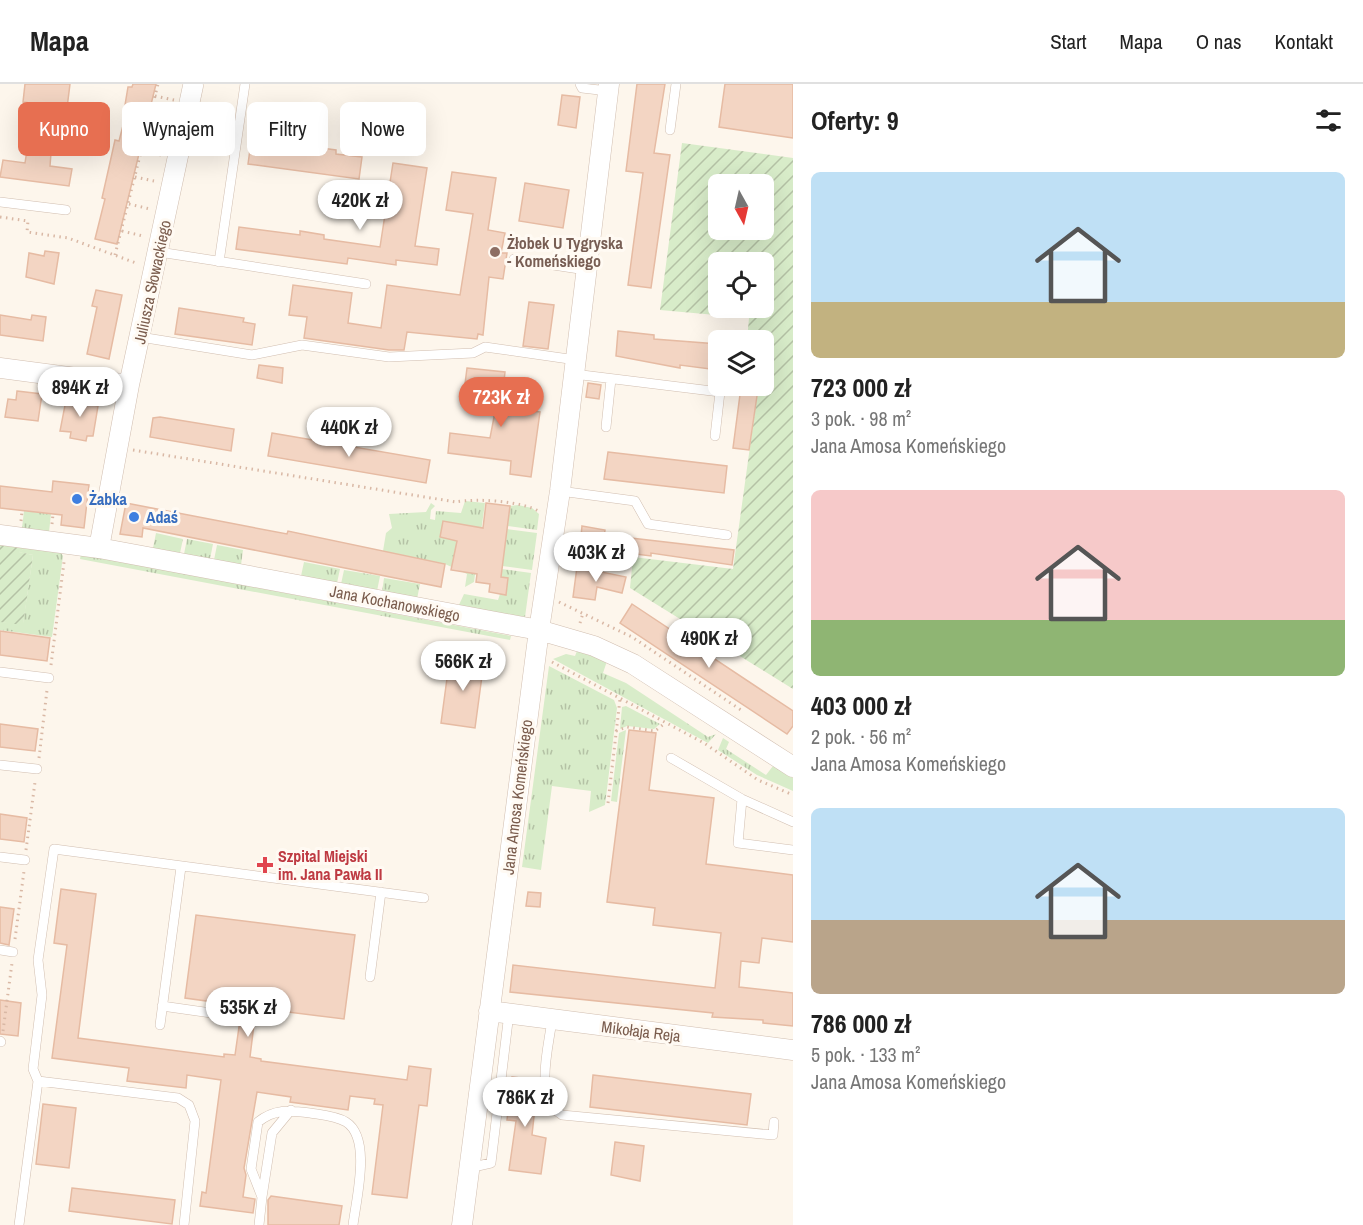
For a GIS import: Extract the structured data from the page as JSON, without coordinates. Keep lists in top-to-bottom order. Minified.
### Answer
{"streets":{"street":["Juliusza Słowackiego","Jana Kochanowskiego","Jana Amosa Komeńskiego","Mikołaja Reja"]},"crossings":[["Juliusza Słowackiego","Jana Kochanowskiego"],["Jana Kochanowskiego","Jana Amosa Komeńskiego"],["Jana Amosa Komeńskiego","Mikołaja Reja"]],"places":{"other":["Żłobek U Tygryska - Komeńskiego","Żabka","Adaś"],"health":["Szpital Miejski im. Jana Pawła II"]},"north":"bottom","page":{"header":"Mapa","nav":["Start","Mapa","O nas","Kontakt"],"heading":"Oferty: 9","chip":["Kupno","Wynajem","Filtry","Nowe"],"list":[{"name":"723 000 zł","note":"3 pok. · 98 m² · Jana Amosa Komeńskiego"},{"name":"403 000 zł","note":"2 pok. · 56 m² · Jana Amosa Komeńskiego"},{"name":"786 000 zł","note":"5 pok. · 133 m² · Jana Amosa Komeńskiego"}],"price":["420K zł","894K zł","723K zł","440K zł","403K zł","490K zł","566K zł","535K zł","786K zł"]}}
